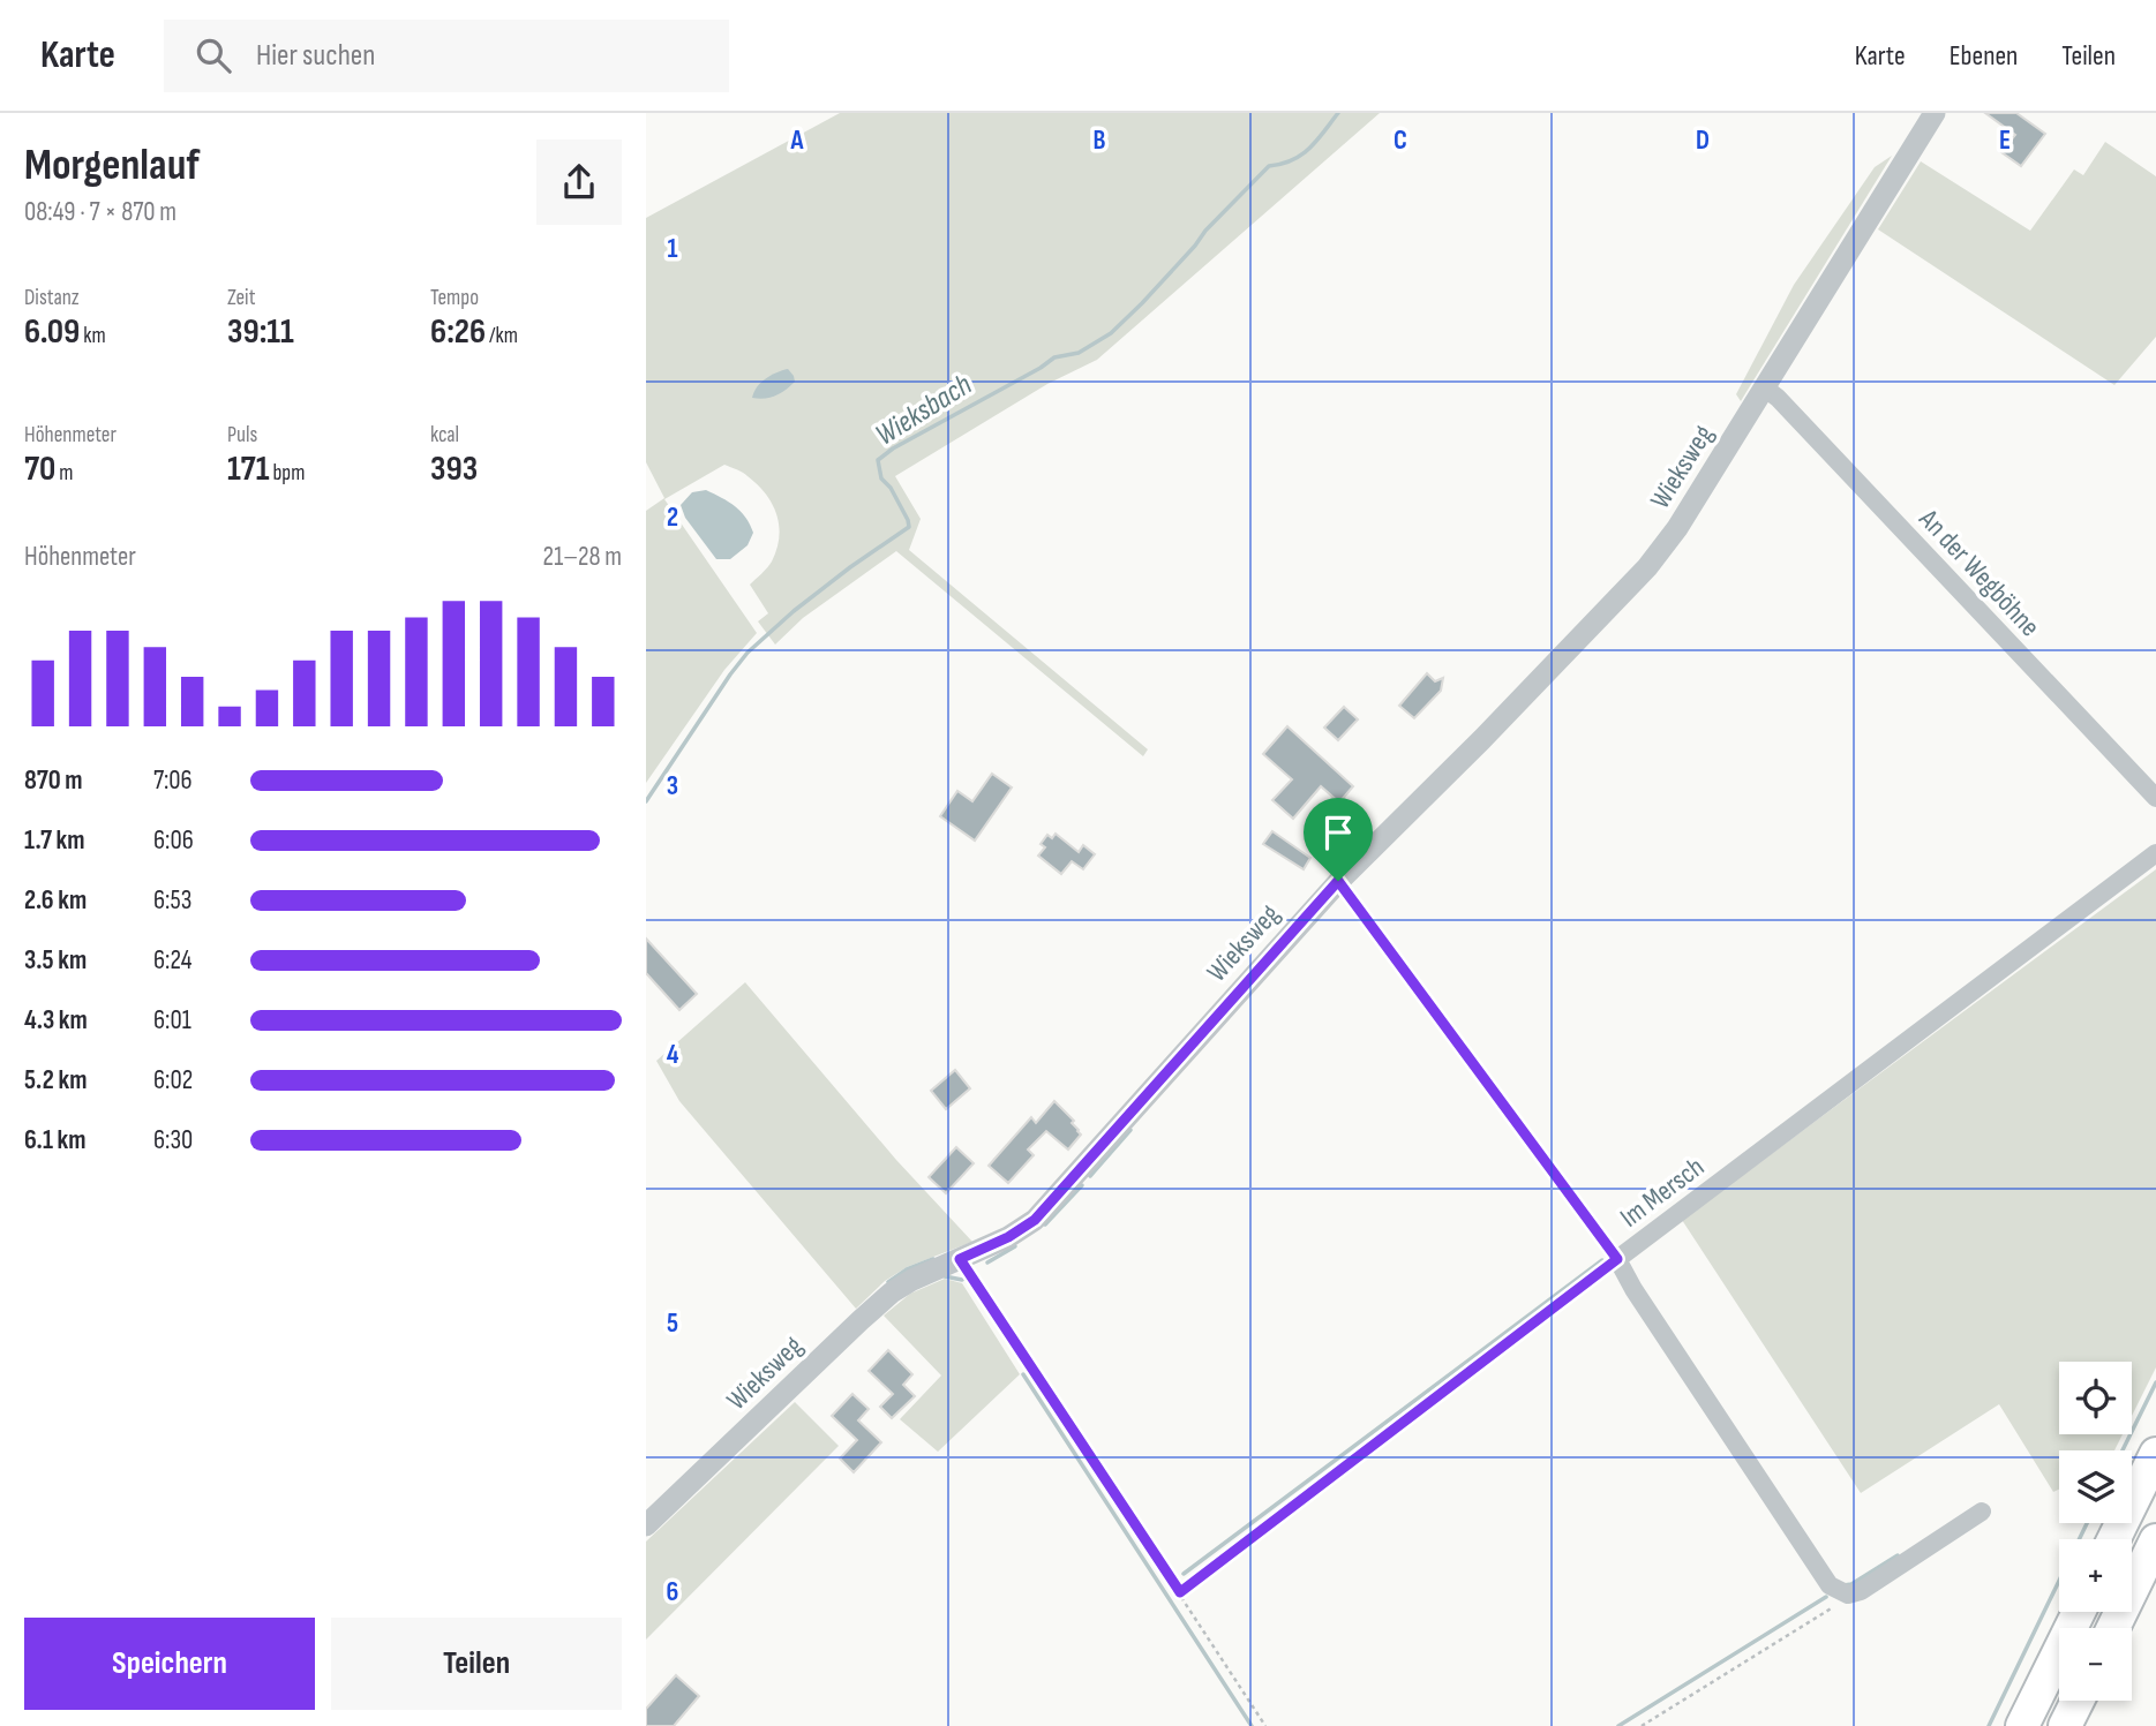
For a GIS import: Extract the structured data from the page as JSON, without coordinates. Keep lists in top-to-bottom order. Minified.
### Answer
{"streets":{"street":["Wieksweg","An der Wegböhne","Im Mersch"]},"crossings":[["Wieksweg","An der Wegböhne"]],"water":["Wieksbach"],"page":{"header":"Karte","search":"Hier suchen","nav":["Karte","Ebenen","Teilen"],"heading":["Morgenlauf","08:49 · 7 × 870 m"],"stats":[["Distanz","6.09 km"],["Zeit","39:11"],["Tempo","6:26 /km"],["Höhenmeter","70 m"],["Puls","171 bpm"],["kcal","393"]],"chart":["Höhenmeter","21–28 m"],"list":[{"name":"870 m","note":"7:06"},{"name":"1.7 km","note":"6:06"},{"name":"2.6 km","note":"6:53"},{"name":"3.5 km","note":"6:24"},{"name":"4.3 km","note":"6:01"},{"name":"5.2 km","note":"6:02"},{"name":"6.1 km","note":"6:30"}],"map_buttons":["+","−"],"buttons":["Speichern","Teilen"]},"grid":{"columns":["A","B","C","D","E"],"rows":["1","2","3","4","5","6"]}}
